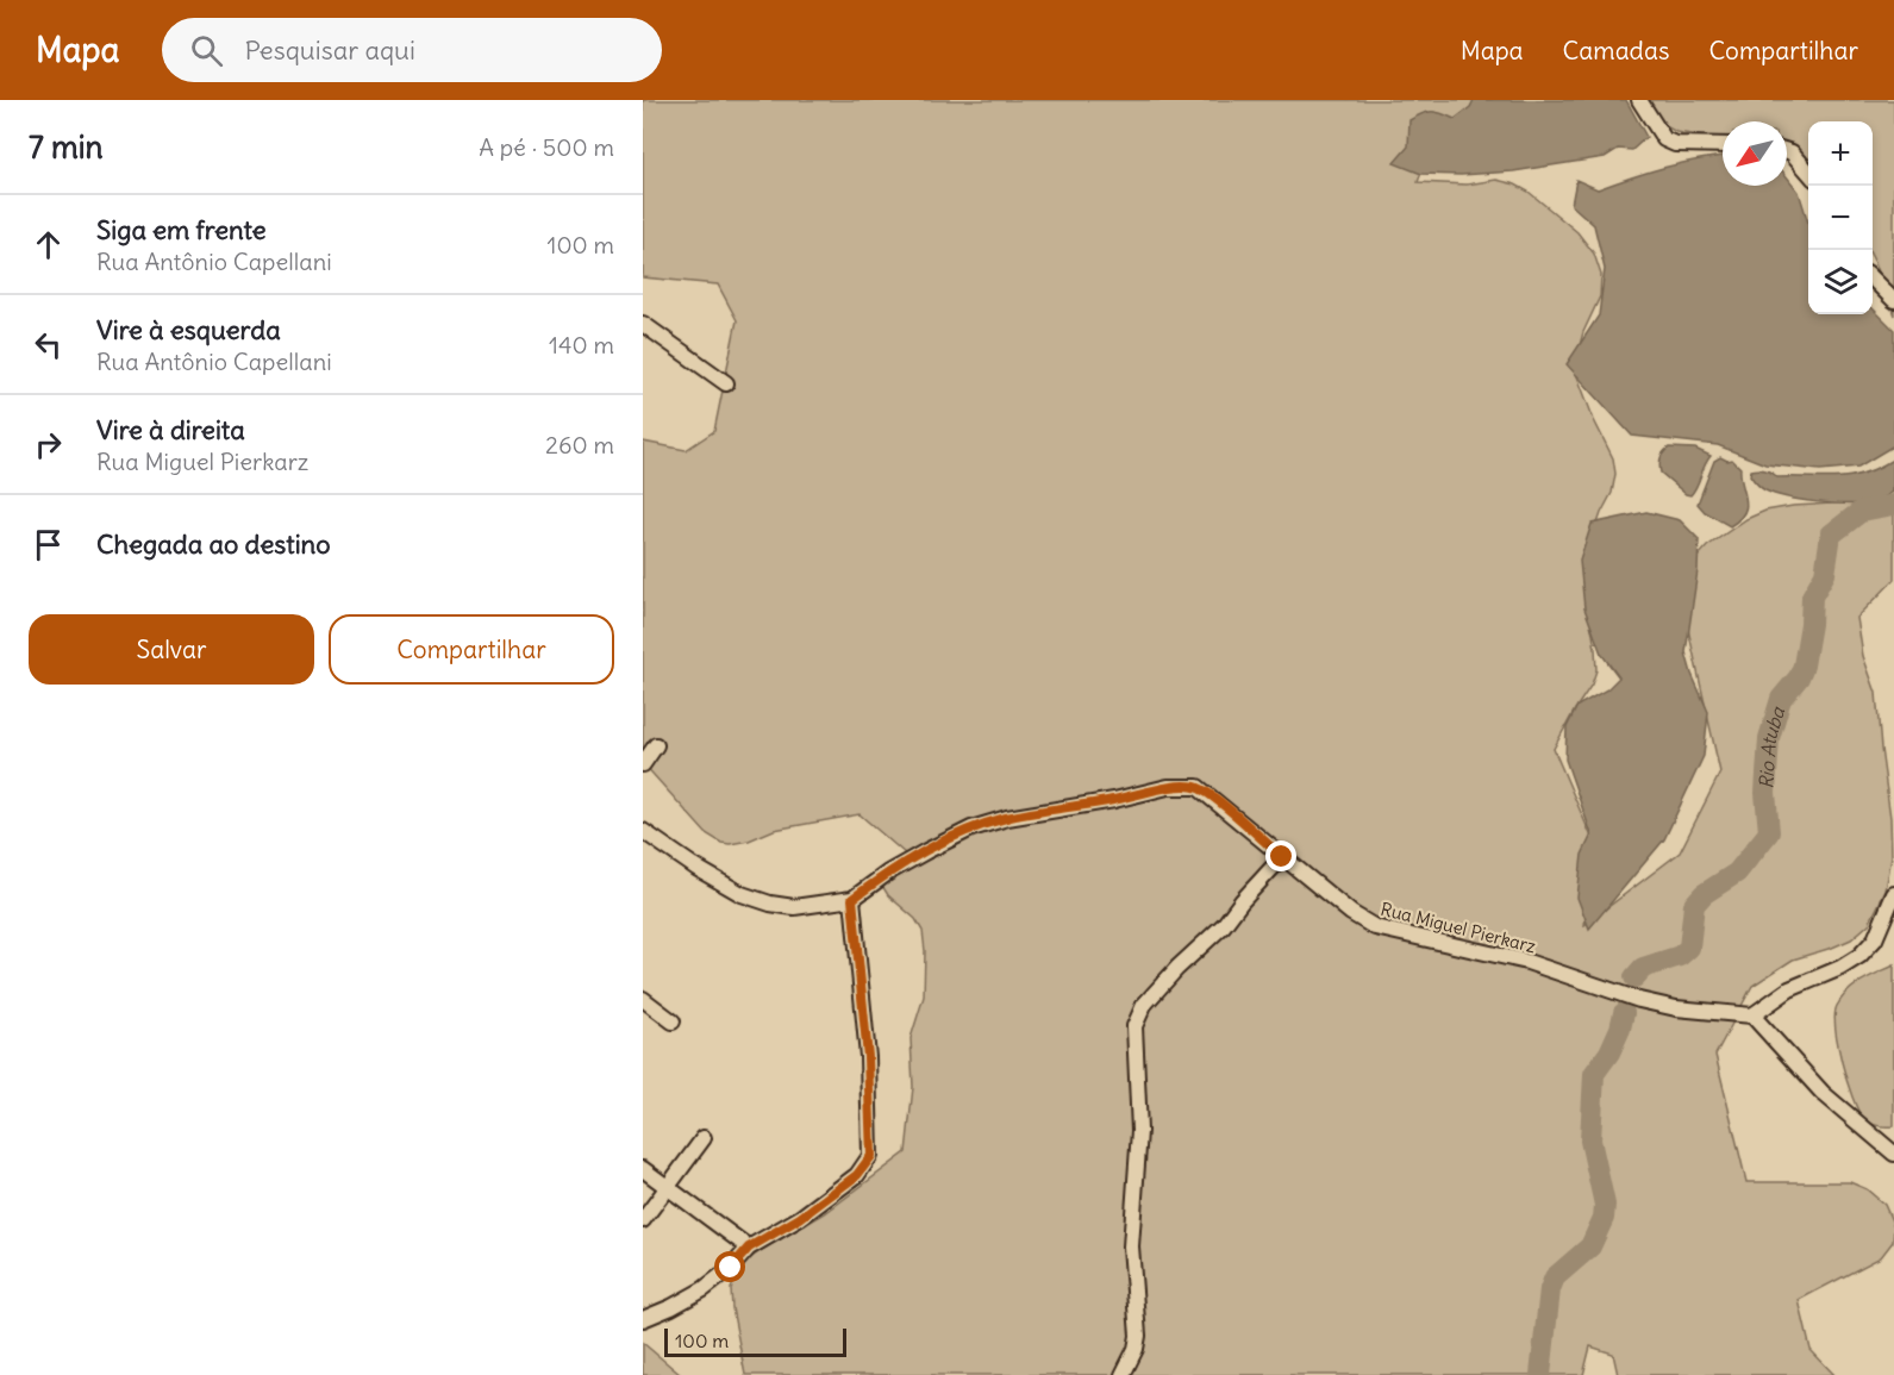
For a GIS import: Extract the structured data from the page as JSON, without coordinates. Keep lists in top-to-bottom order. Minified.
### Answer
{"streets":{"street":["Rua Miguel Pierkarz"]},"water":["Rio Atuba"],"scale_bar":"100 m","north":"bottom left","page":{"header":"Mapa","search":"Pesquisar aqui","nav":["Mapa","Camadas","Compartilhar"],"heading":["7 min","A pé · 500 m"],"map_buttons":["+","−"],"list":[["Siga em frente","Rua Antônio Capellani","100 m"],["Vire à esquerda","Rua Antônio Capellani","140 m"],["Vire à direita","Rua Miguel Pierkarz","260 m"],"Chegada ao destino"],"buttons":["Salvar","Compartilhar"],"scale":"100 m"}}
